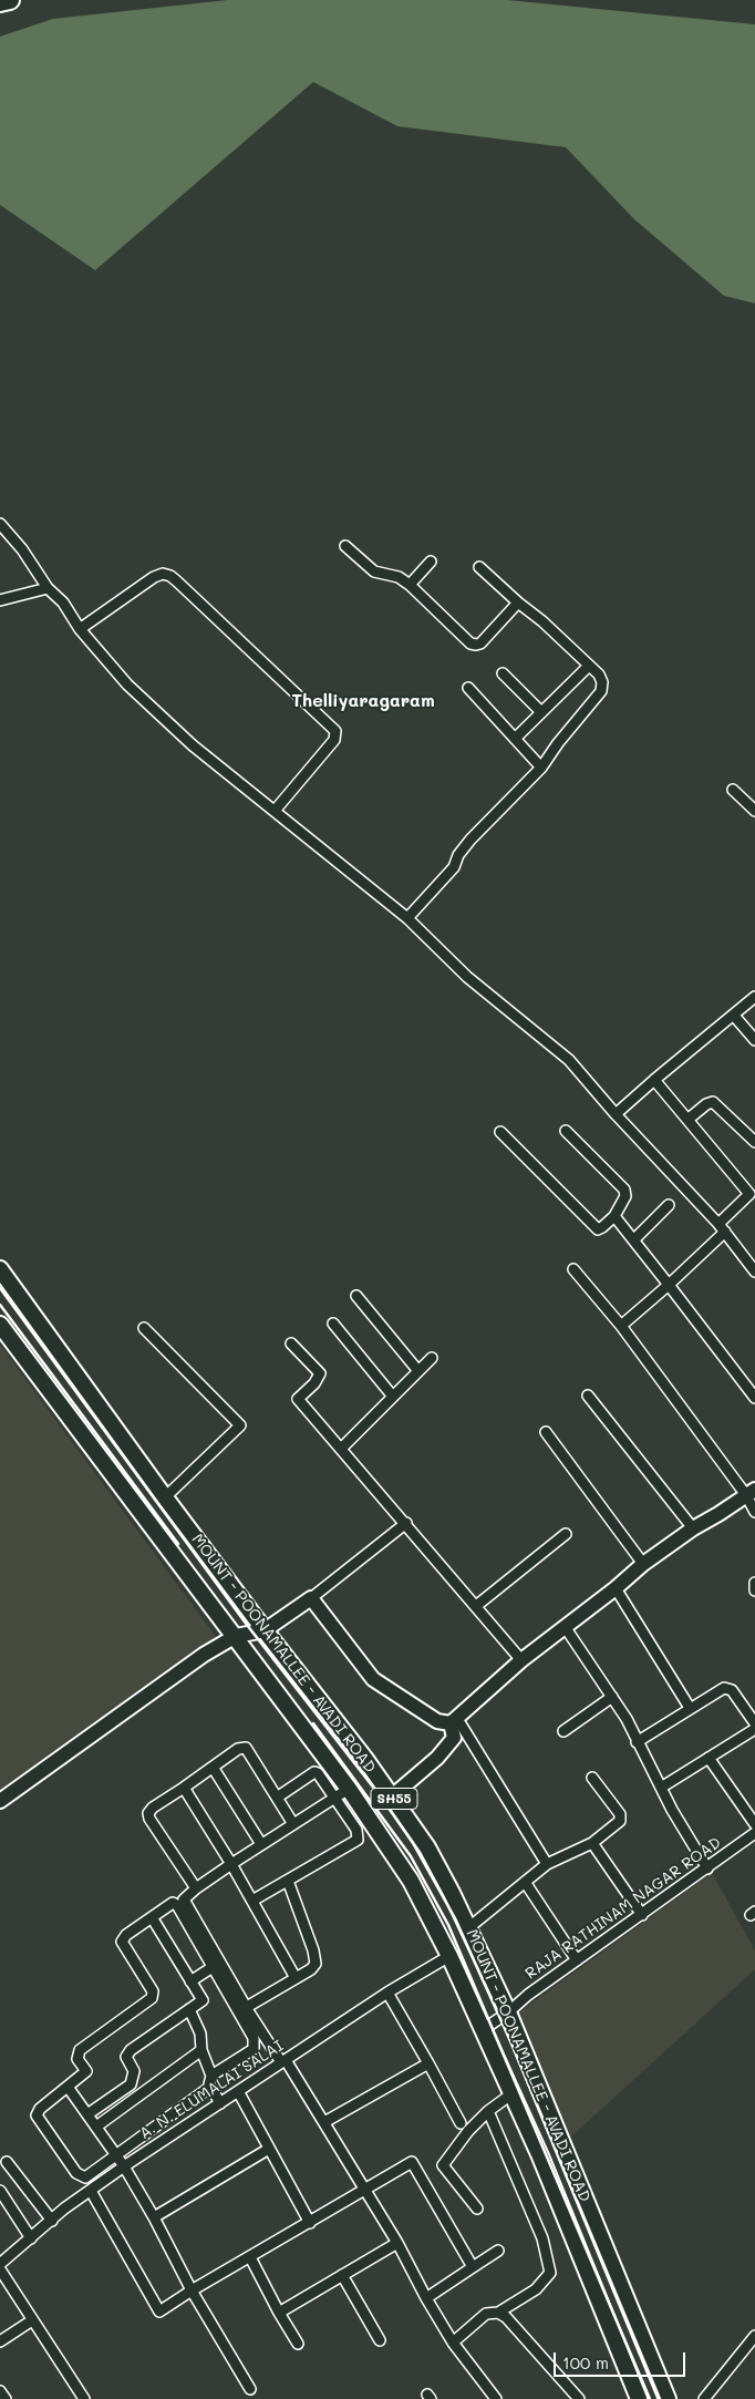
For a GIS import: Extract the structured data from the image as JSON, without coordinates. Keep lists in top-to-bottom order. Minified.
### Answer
{"streets":{"main road":["MOUNT - POONAMALLEE - AVADI ROAD","SH55"],"street":["RAJA RATHINAM NAGAR ROAD","A. N. ELUMALAI SALAI"]},"crossings":[["MOUNT - POONAMALLEE - AVADI ROAD","RAJA RATHINAM NAGAR ROAD"],["MOUNT - POONAMALLEE - AVADI ROAD","A. N. ELUMALAI SALAI"]],"districts":["Thelliyaragaram"],"scale_bar":"100 m"}
